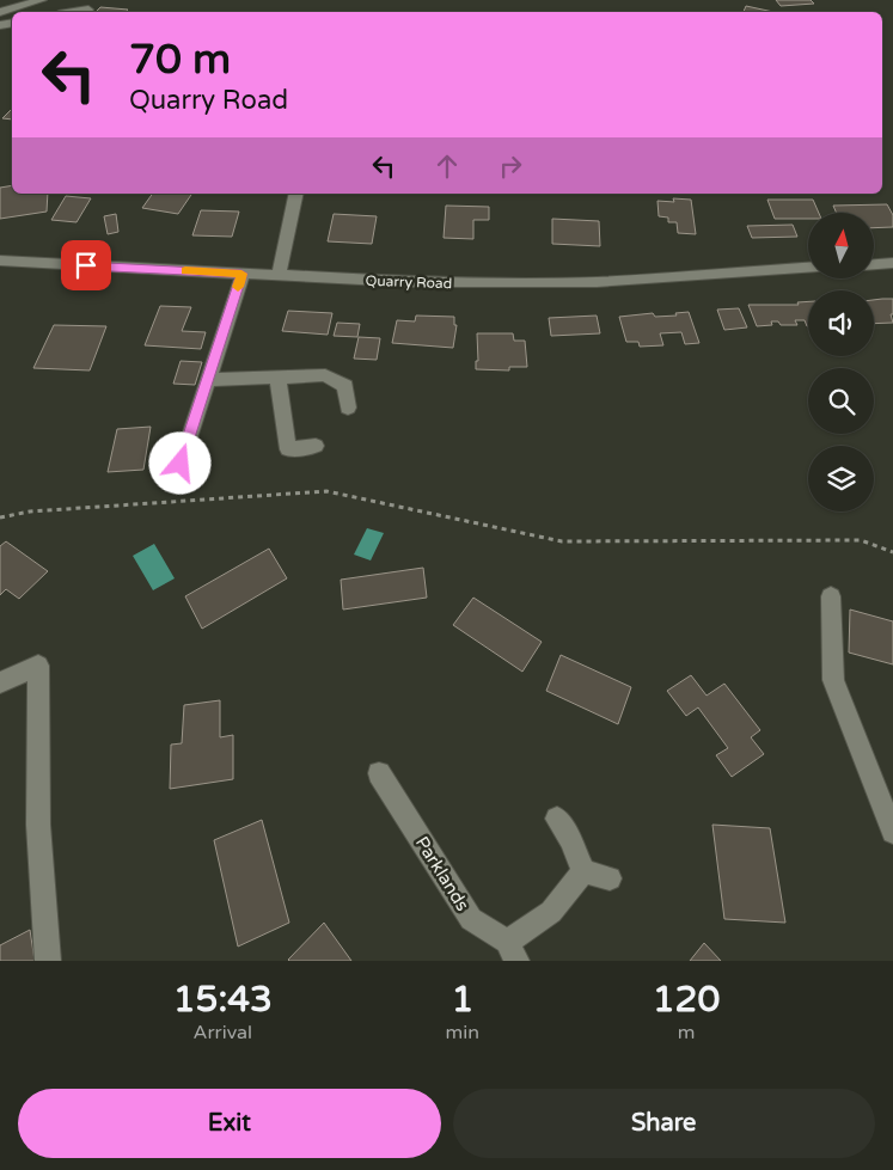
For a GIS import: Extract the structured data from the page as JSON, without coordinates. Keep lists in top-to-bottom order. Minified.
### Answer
{"streets":{"street":["Quarry Road","Parklands"]},"north":"top","page":{"turn":["70 m","Quarry Road"],"eta":["15:43","Arrival","1","min","120","m"],"buttons":["Exit","Share"]}}
